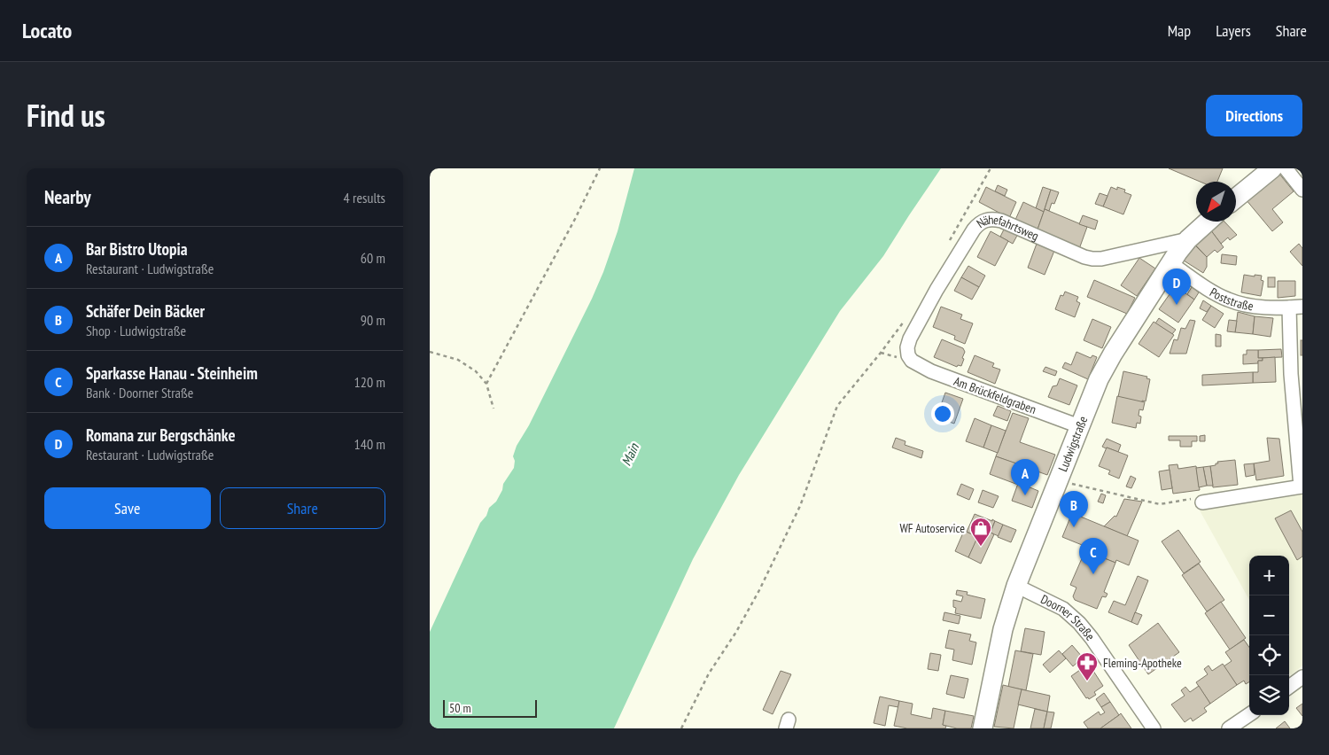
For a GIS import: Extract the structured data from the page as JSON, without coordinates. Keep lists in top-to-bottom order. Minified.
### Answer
{"streets":{"main road":["Ludwigstraße"],"street":["Nähefahrtsweg","Poststraße","Am Brückfeldgraben","Doorner Straße"]},"crossings":[["Nähefahrtsweg","Am Brückfeldgraben"],["Nähefahrtsweg","Ludwigstraße"],["Poststraße","Ludwigstraße"],["Am Brückfeldgraben","Ludwigstraße"],["Ludwigstraße","Doorner Straße"]],"water":["Main"],"places":{"shop":["WF Autoservice"],"pharmacy":["Fleming-Apotheke"]},"scale_bar":"50 m","north":"bottom left","page":{"header":"Locato","nav":["Map","Layers","Share"],"title":"Find us","buttons":["Directions",["Save","Share"]],"heading":["Nearby","4 results"],"list":[{"mark":"A","name":"Bar Bistro Utopia","note":"Restaurant · Ludwigstraße","value":"60 m"},{"mark":"B","name":"Schäfer Dein Bäcker","note":"Shop · Ludwigstraße","value":"90 m"},{"mark":"C","name":"Sparkasse Hanau - Steinheim","note":"Bank · Doorner Straße","value":"120 m"},{"mark":"D","name":"Romana zur Bergschänke","note":"Restaurant · Ludwigstraße","value":"140 m"}],"pins":["D","A","B","C"],"map_buttons":["+","−"],"scale":"50 m"}}
